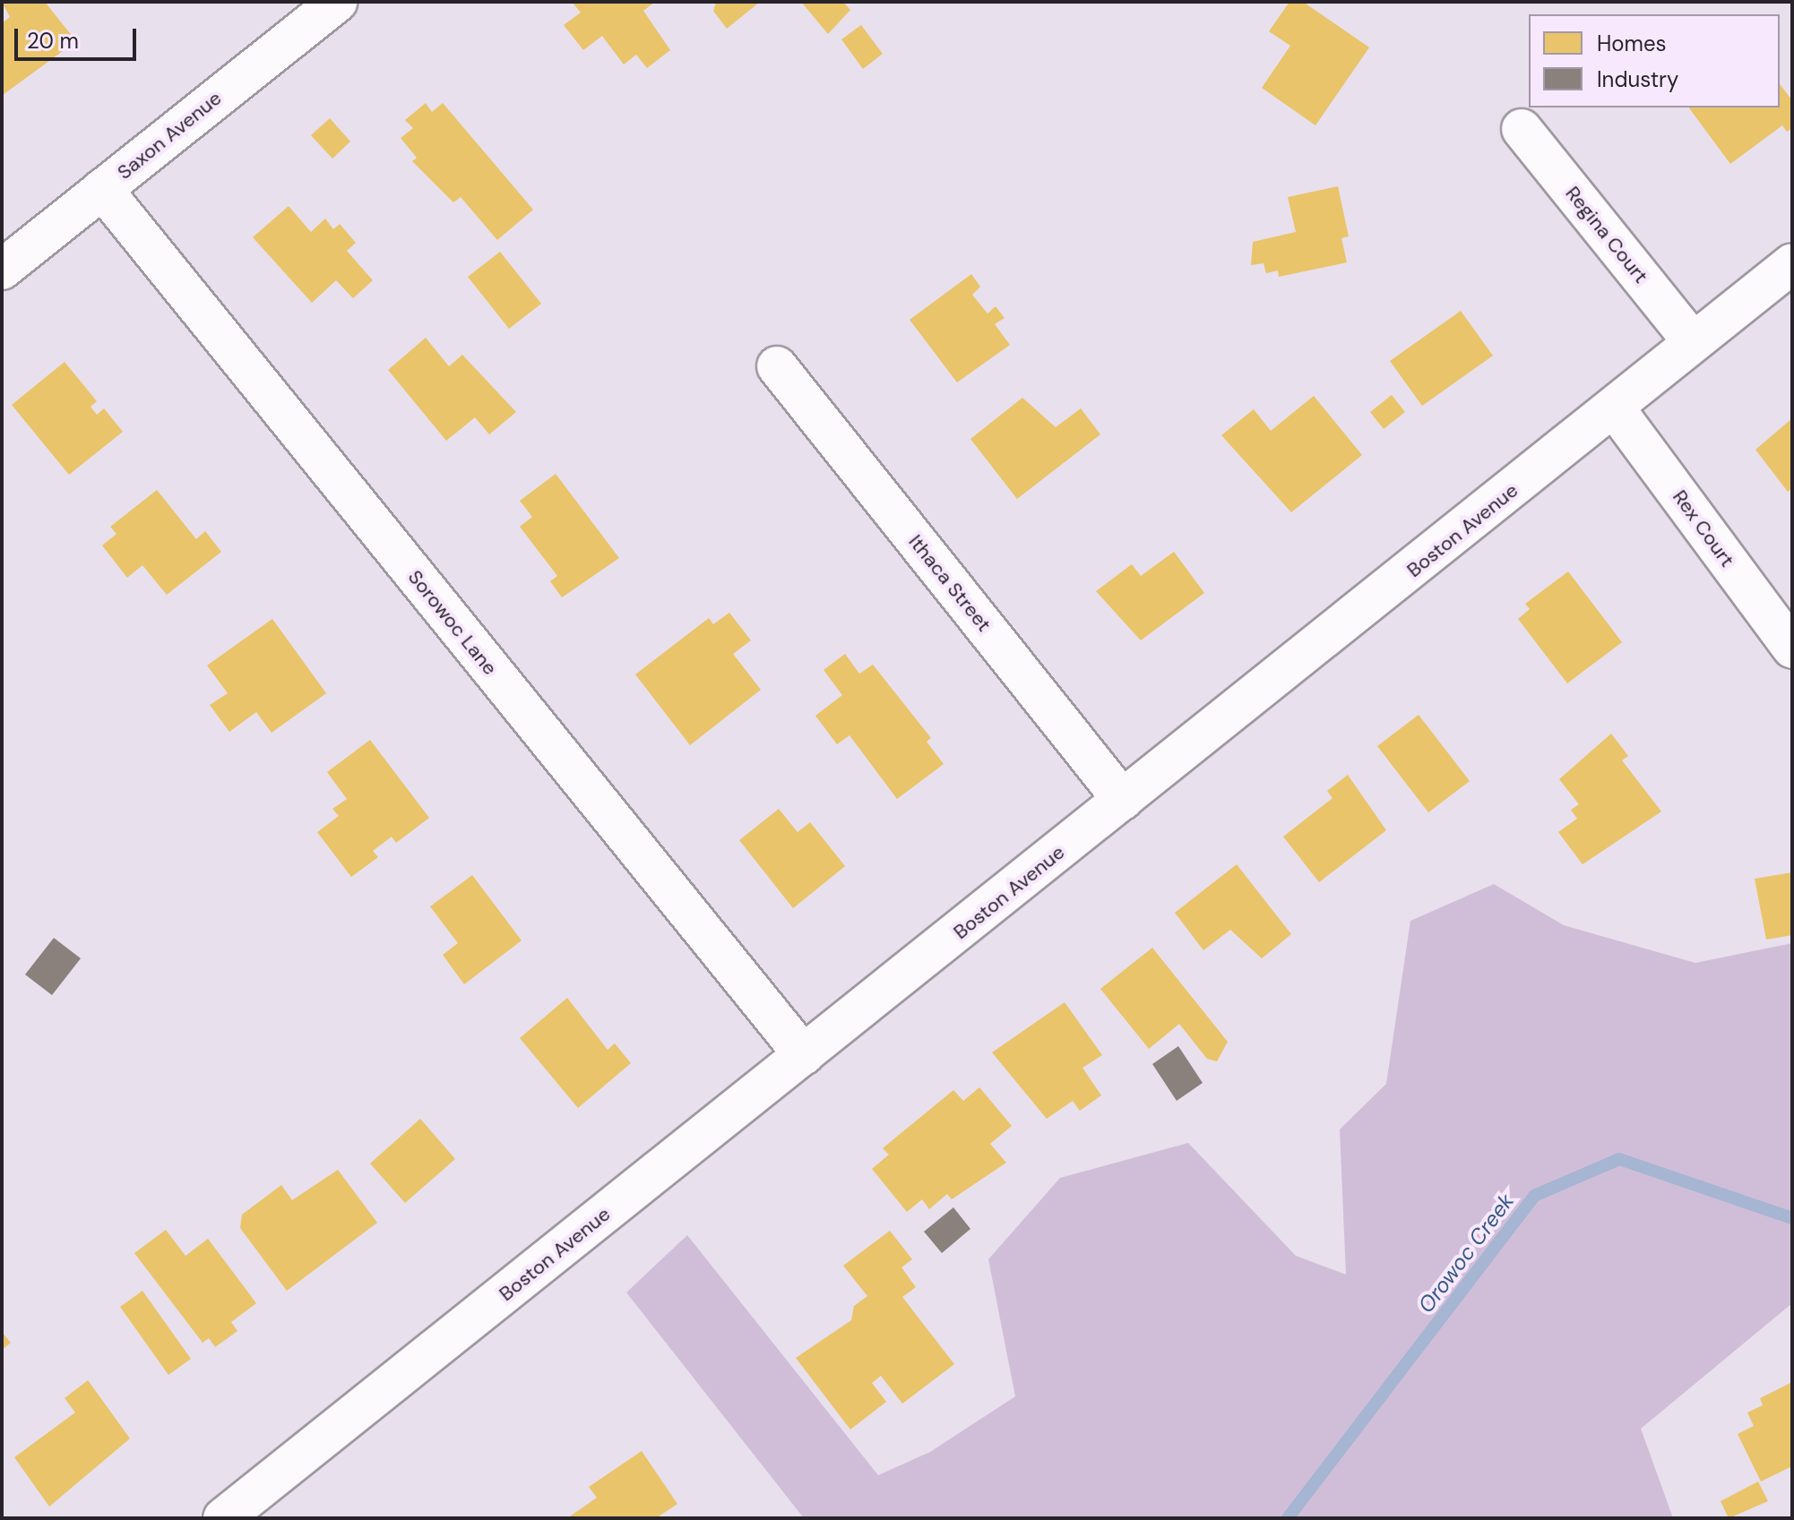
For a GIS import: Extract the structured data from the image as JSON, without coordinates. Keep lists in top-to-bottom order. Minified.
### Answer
{"streets":{"street":["Saxon Avenue","Regina Court","Rex Court","Boston Avenue","Ithaca Street","Sorowoc Lane"]},"crossings":[["Saxon Avenue","Sorowoc Lane"],["Regina Court","Boston Avenue"],["Rex Court","Boston Avenue"],["Boston Avenue","Ithaca Street"],["Boston Avenue","Sorowoc Lane"]],"water":["Orowoc Creek"],"legend":["Homes","Industry"],"scale_bar":"20 m"}
